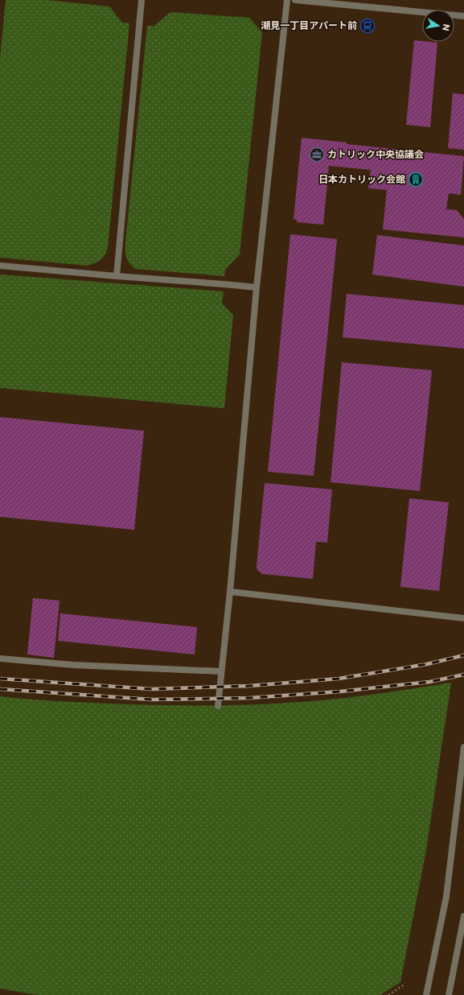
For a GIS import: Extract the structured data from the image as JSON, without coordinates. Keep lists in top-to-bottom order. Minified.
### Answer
{"places":{"bus stop":["潮見一丁目アパート前"],"office":["カトリック中央協議会"],"building":["日本カトリック会館"]},"north":"right"}
